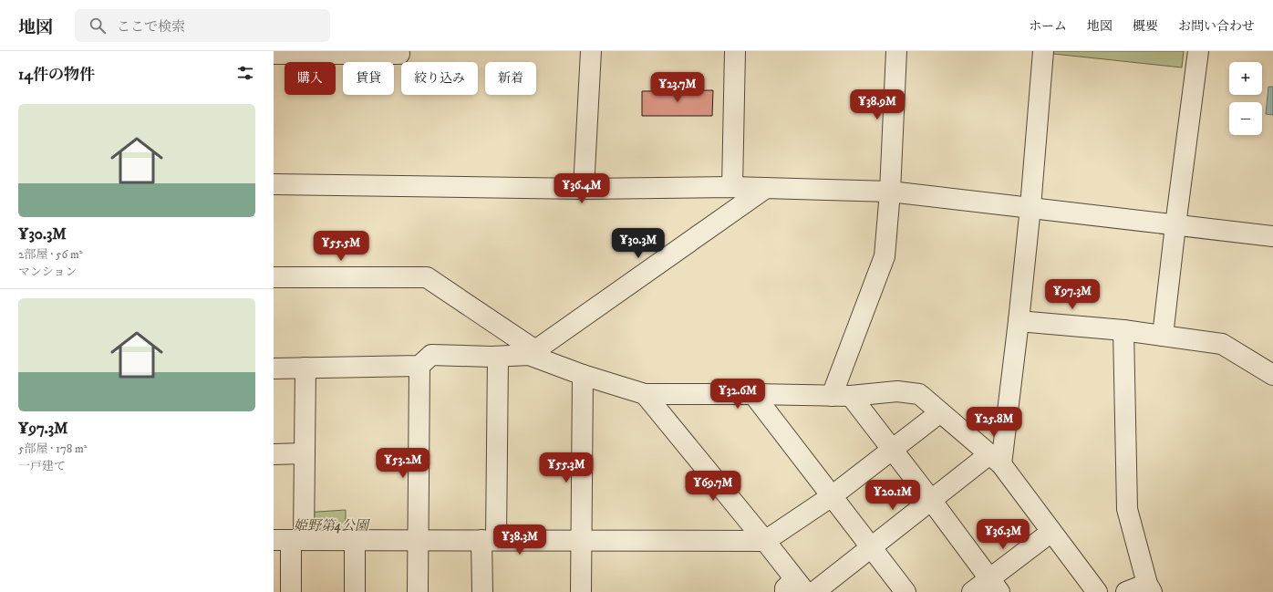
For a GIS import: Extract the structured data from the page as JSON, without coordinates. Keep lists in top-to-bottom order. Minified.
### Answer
{"parks":["姫野第4公園"],"page":{"header":"地図","search":"ここで検索","nav":["ホーム","地図","概要","お問い合わせ"],"heading":"14件の物件","map_buttons":["+","−"],"chip":["購入","賃貸","絞り込み","新着"],"price":["¥23.7M","¥38.9M","¥36.4M","¥30.3M","¥55.5M","¥97.3M","¥32.6M","¥25.8M","¥53.2M","¥55.3M","¥69.7M","¥20.1M","¥36.3M","¥38.3M"],"list":[{"name":"¥30.3M","note":"2部屋 · 56 m² · マンション"},{"name":"¥97.3M","note":"5部屋 · 178 m² · 一戸建て"}]}}
